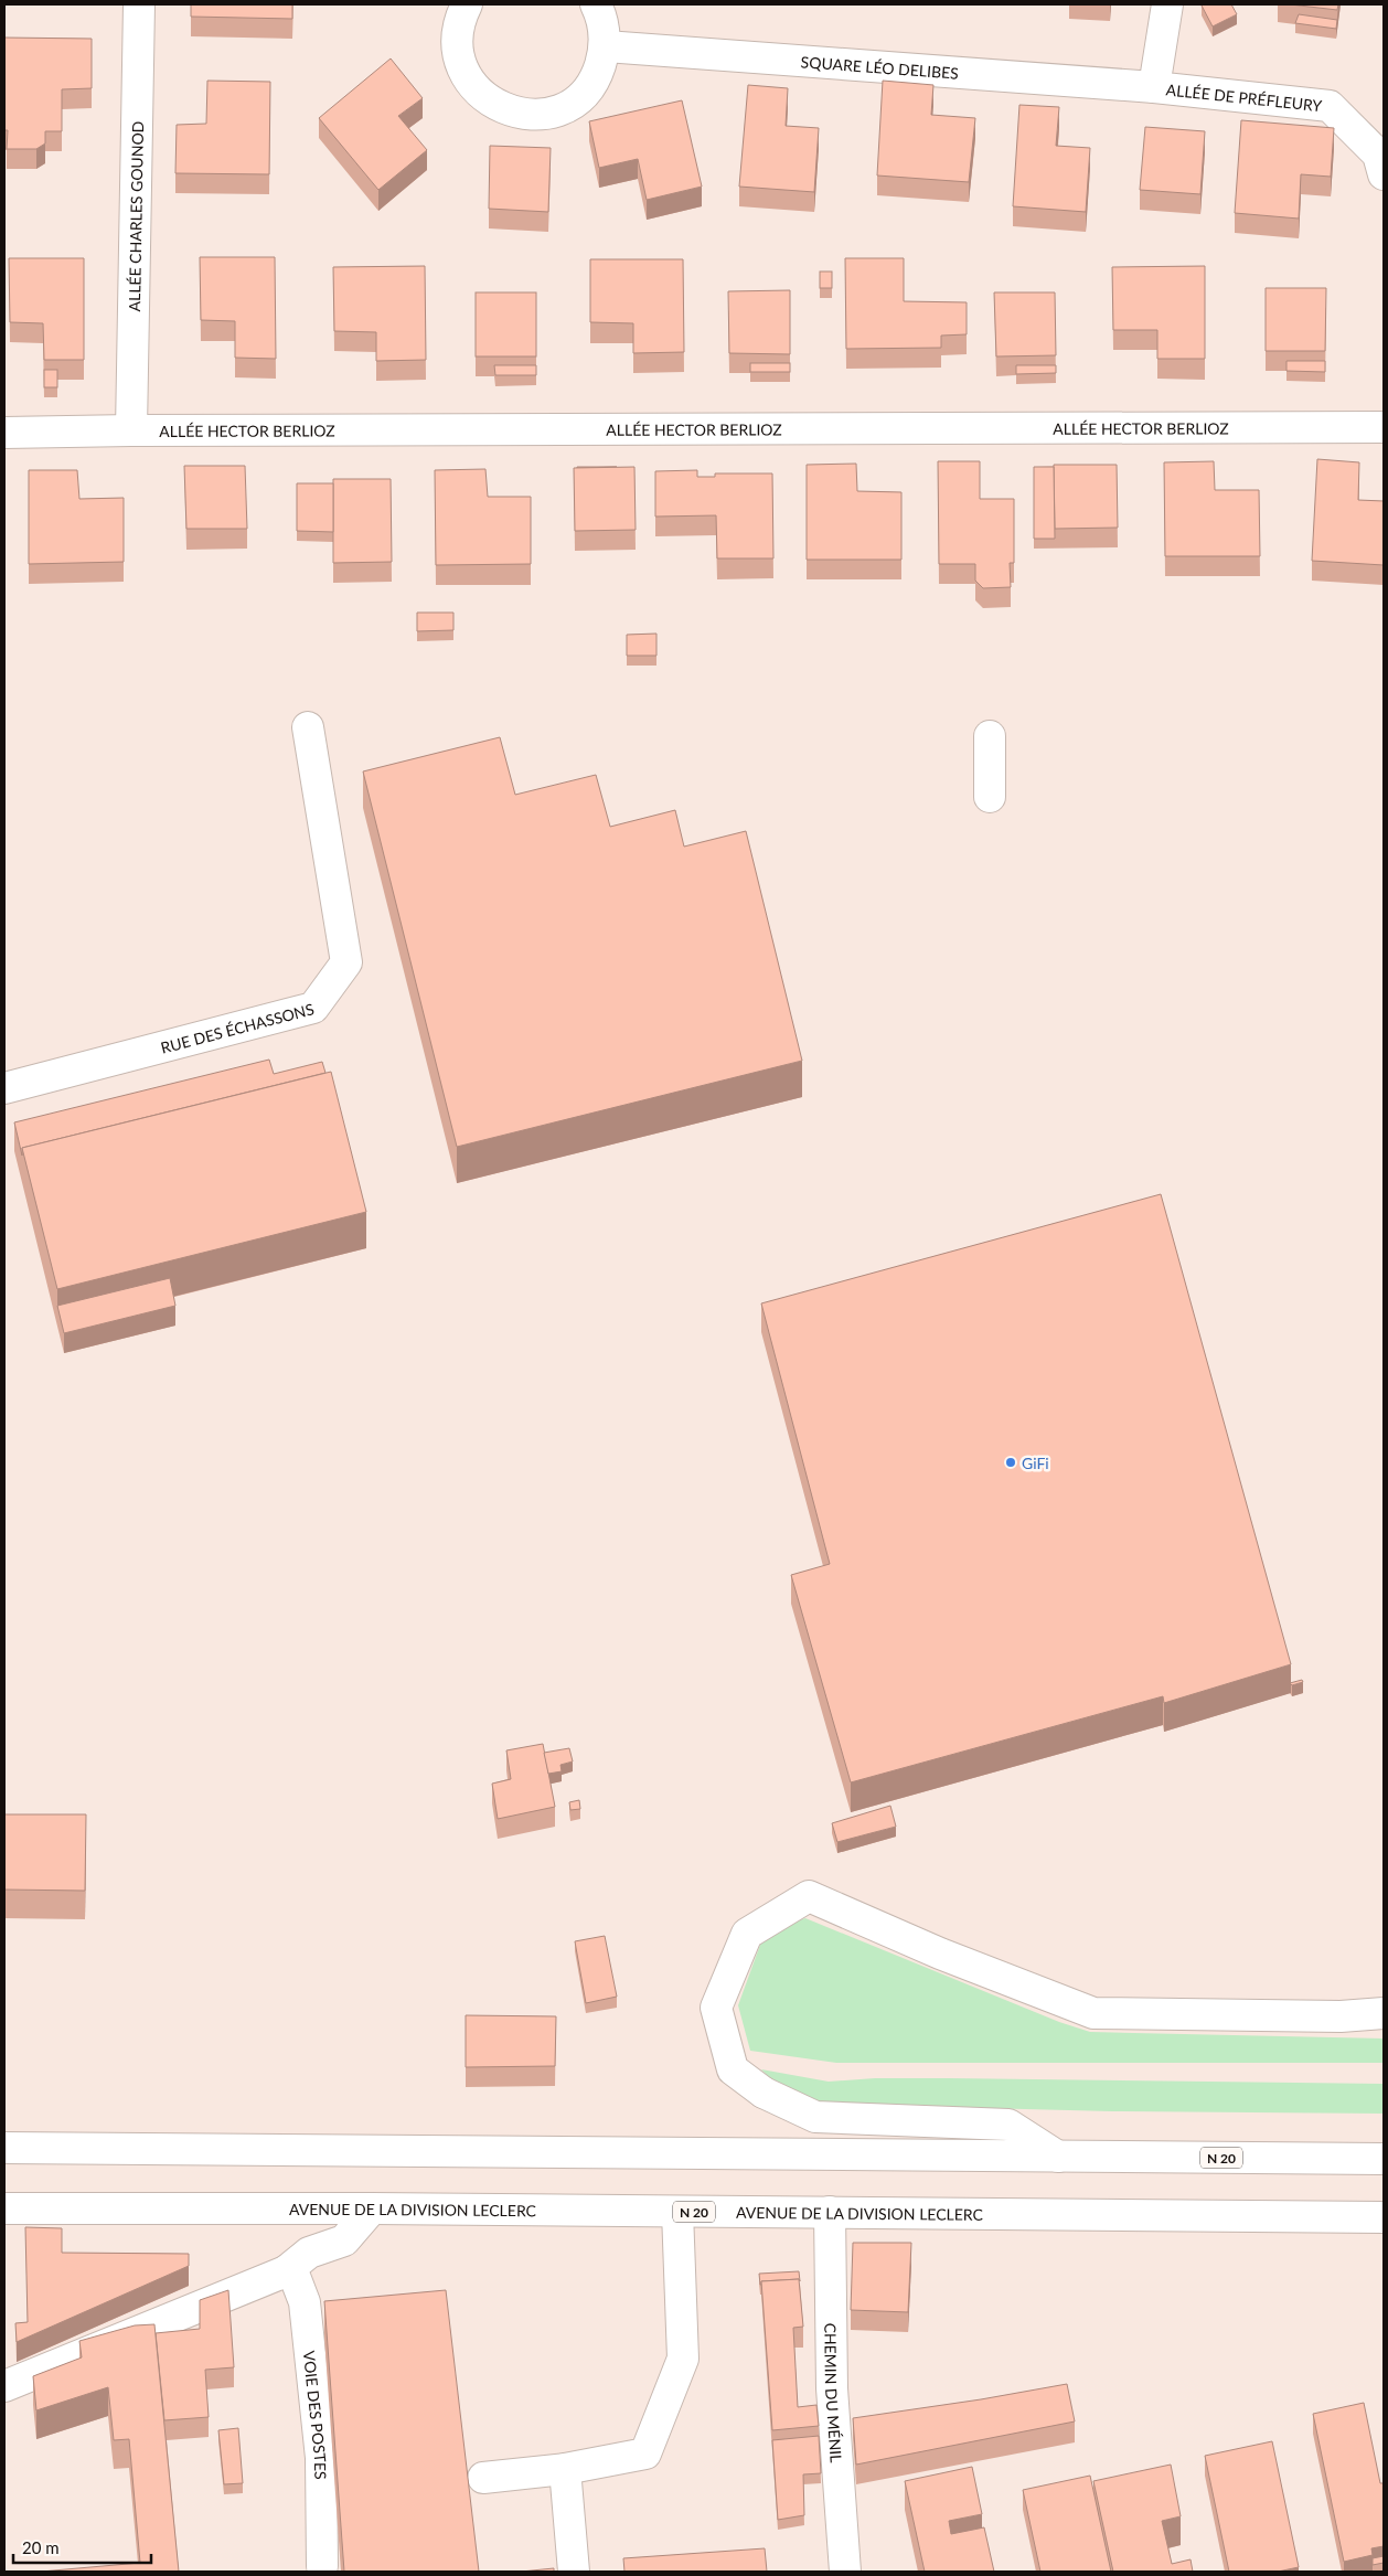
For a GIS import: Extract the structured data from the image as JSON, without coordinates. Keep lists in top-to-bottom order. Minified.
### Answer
{"streets":{"street":["SQUARE LÉO DELIBES","ALLÉE DE PRÉFLEURY","ALLÉE CHARLES GOUNOD","ALLÉE HECTOR BERLIOZ","RUE DES ÉCHASSONS","N 20","AVENUE DE LA DIVISION LECLERC","CHEMIN DU MÉNIL","VOIE DES POSTES"]},"crossings":[["SQUARE LÉO DELIBES","ALLÉE DE PRÉFLEURY"],["ALLÉE CHARLES GOUNOD","ALLÉE HECTOR BERLIOZ"],["AVENUE DE LA DIVISION LECLERC","CHEMIN DU MÉNIL"]],"places":["GiFi"],"scale_bar":"20 m"}
